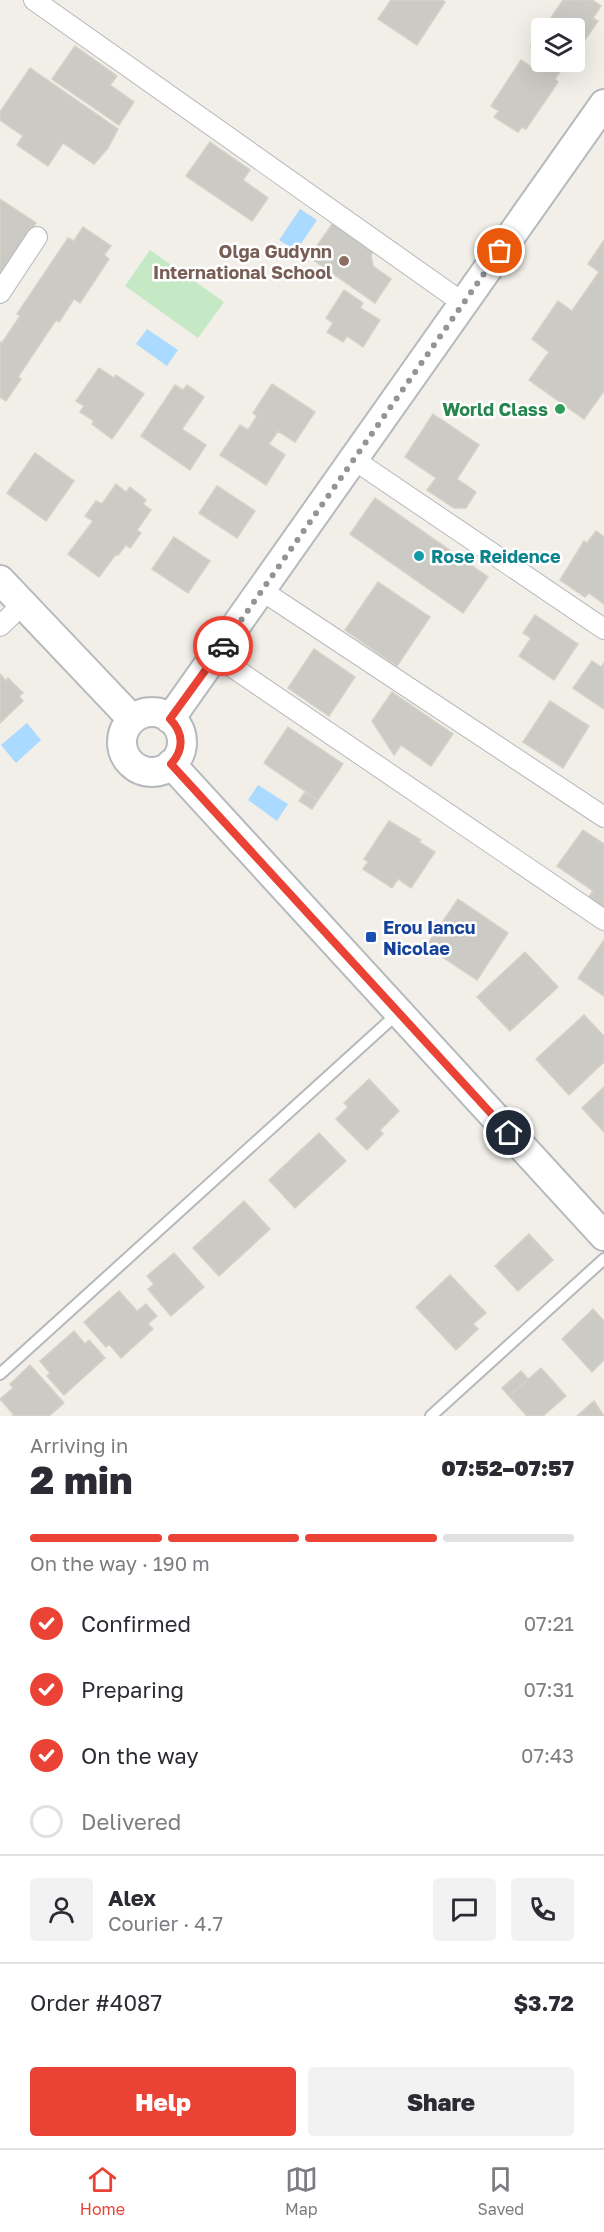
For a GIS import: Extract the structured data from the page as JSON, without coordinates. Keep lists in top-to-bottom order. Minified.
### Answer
{"places":{"other":["Olga Gudynn International School","World Class","Rose Reidence"],"transit":["Erou Iancu Nicolae"]},"page":{"heading":["2 min","Arriving in","07:52–07:57"],"panel":["Alex","Courier · 4.7","Order #4087","$3.72"],"bar":"On the way · 190 m","list":[["Confirmed","07:21"],["Preparing","07:31"],["On the way","07:43"],"Delivered"],"buttons":["Help","Share"],"tabs":["Home","Map","Saved"]}}
